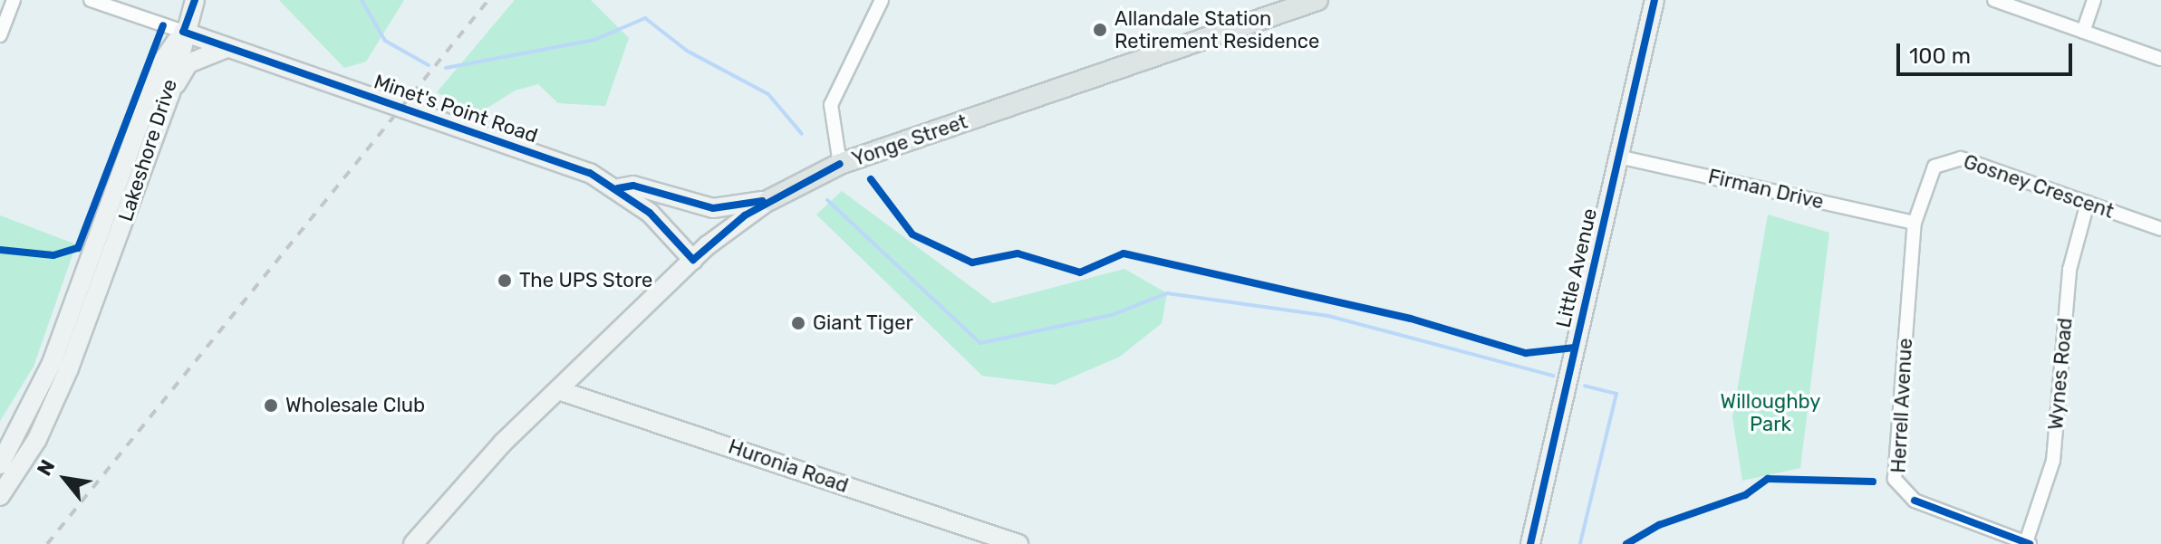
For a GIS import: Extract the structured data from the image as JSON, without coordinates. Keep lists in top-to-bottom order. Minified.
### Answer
{"streets":{"main road":["Minet's Point Road","Yonge Street","Lakeshore Drive","Little Avenue","Huronia Road"],"street":["Gosney Crescent","Firman Drive","Wynes Road","Herrell Avenue"]},"crossings":[["Minet's Point Road","Yonge Street"],["Minet's Point Road","Lakeshore Drive"],["Yonge Street","Huronia Road"],["Gosney Crescent","Firman Drive"],["Gosney Crescent","Wynes Road"],["Gosney Crescent","Herrell Avenue"],["Firman Drive","Little Avenue"],["Firman Drive","Herrell Avenue"],["Wynes Road","Herrell Avenue"]],"parks":["Willoughby Park"],"places":["Allandale Station Retirement Residence","The UPS Store","Giant Tiger","Wholesale Club"],"scale_bar":"100 m","north":"top left"}
